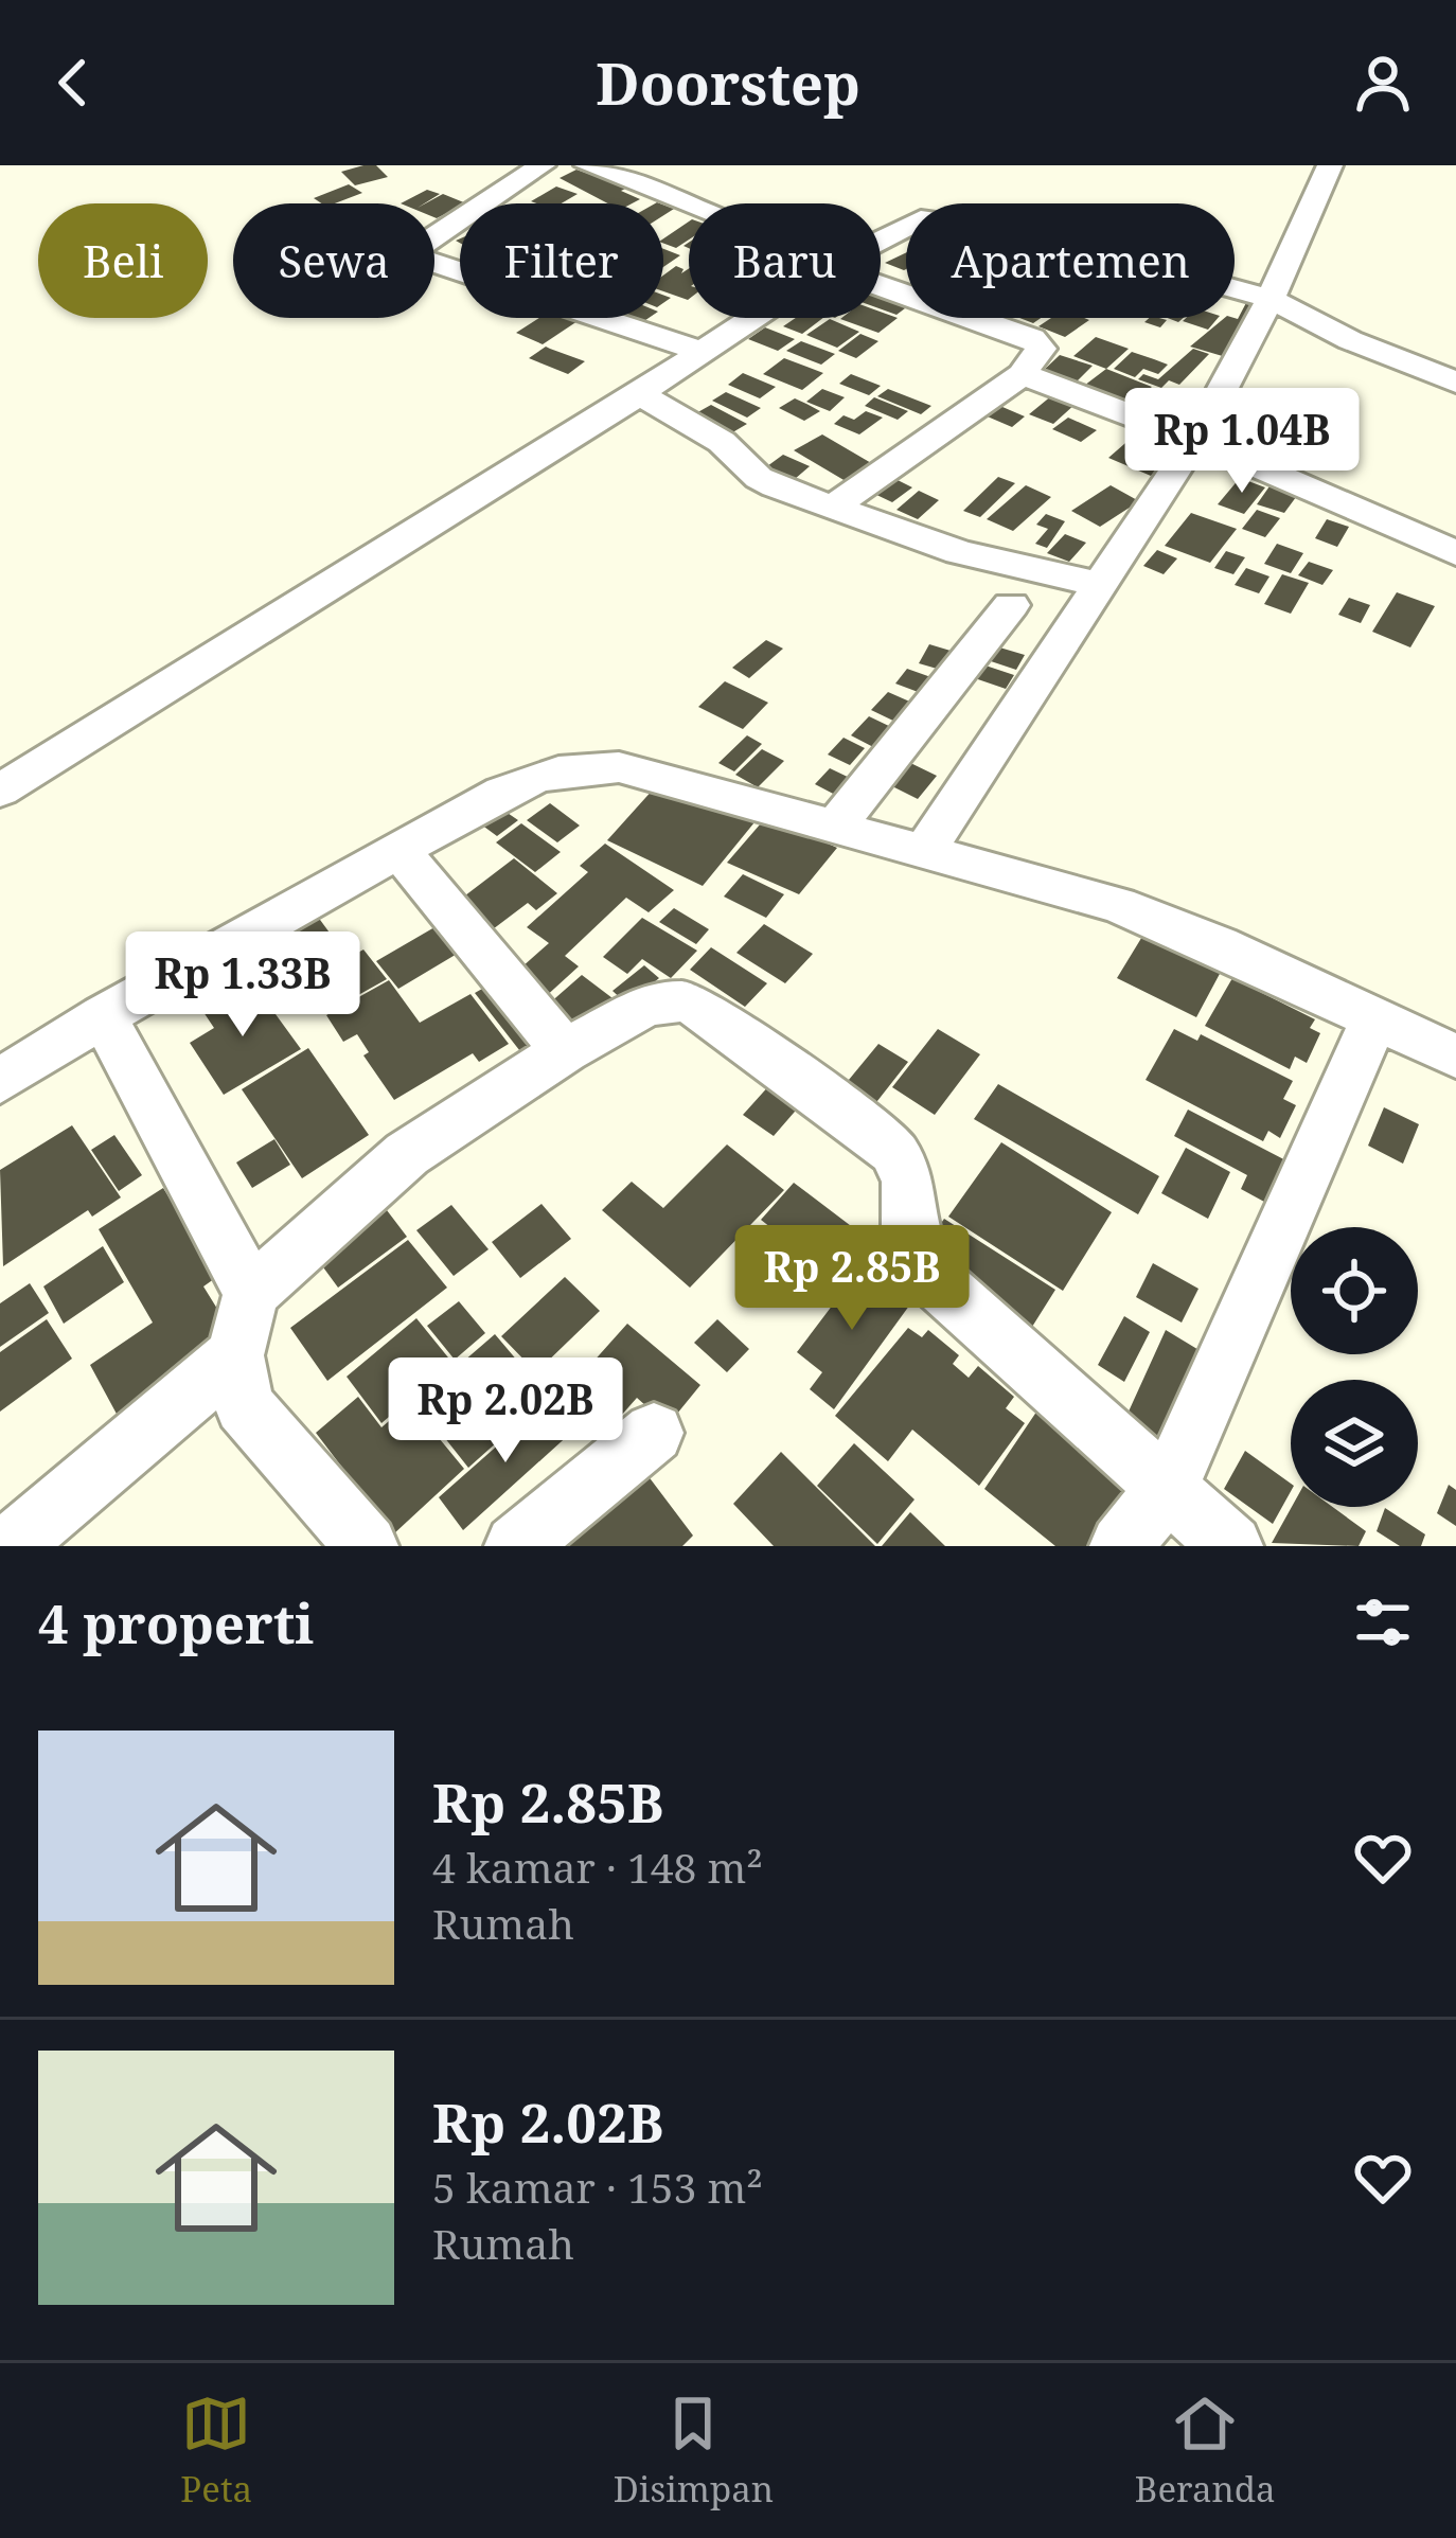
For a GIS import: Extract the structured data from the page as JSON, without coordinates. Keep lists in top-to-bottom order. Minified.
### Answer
{"page":{"header":"Doorstep","chip":["Beli","Sewa","Filter","Baru","Apartemen"],"price":["Rp 1.04B","Rp 1.33B","Rp 2.85B","Rp 2.02B"],"heading":"4 properti","list":[{"name":"Rp 2.85B","note":"4 kamar · 148 m² · Rumah"},{"name":"Rp 2.02B","note":"5 kamar · 153 m² · Rumah"}],"tabs":["Peta","Disimpan","Beranda"]}}
